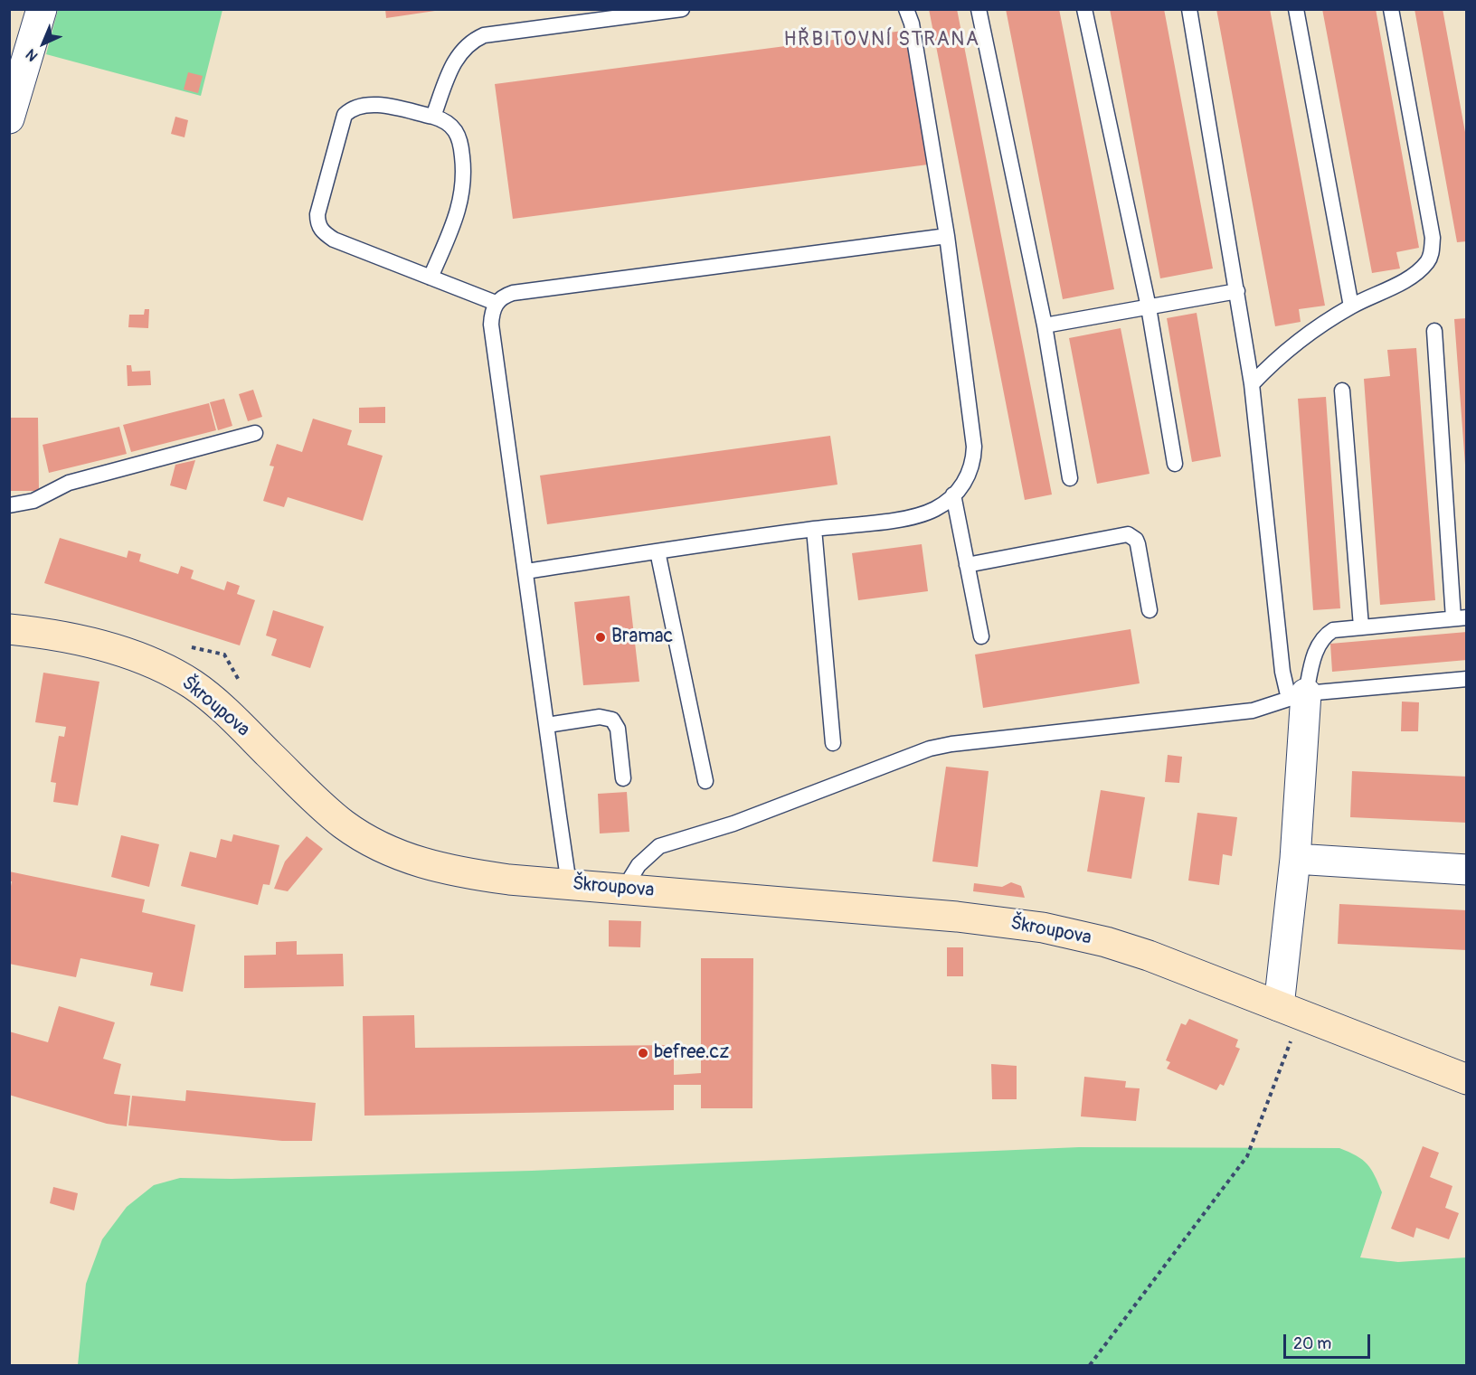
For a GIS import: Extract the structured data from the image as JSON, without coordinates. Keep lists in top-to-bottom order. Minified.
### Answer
{"streets":{"street":["Škroupova"]},"districts":["HŘBITOVNÍ STRANA"],"places":["Bramac","befree.cz"],"scale_bar":"20 m","north":"bottom left"}
